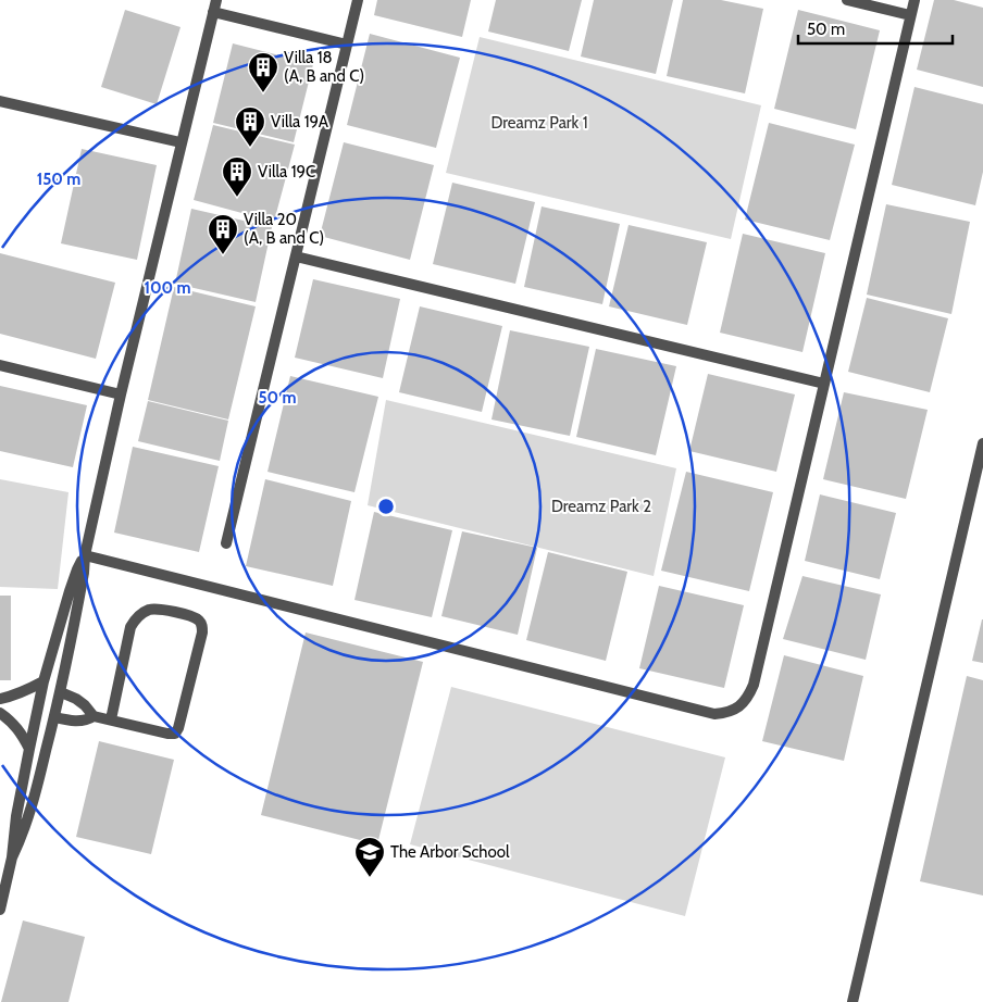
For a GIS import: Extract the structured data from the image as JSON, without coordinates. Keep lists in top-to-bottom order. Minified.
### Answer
{"parks":["Dreamz Park 1","Dreamz Park 2"],"places":{"building":["Villa 18 (A, B and C)","Villa 19A","Villa 19C","Villa 20 (A, B and C)"],"school or university":["The Arbor School"]},"scale_bar":"50 m","rings":["150 m","100 m","50 m"]}
